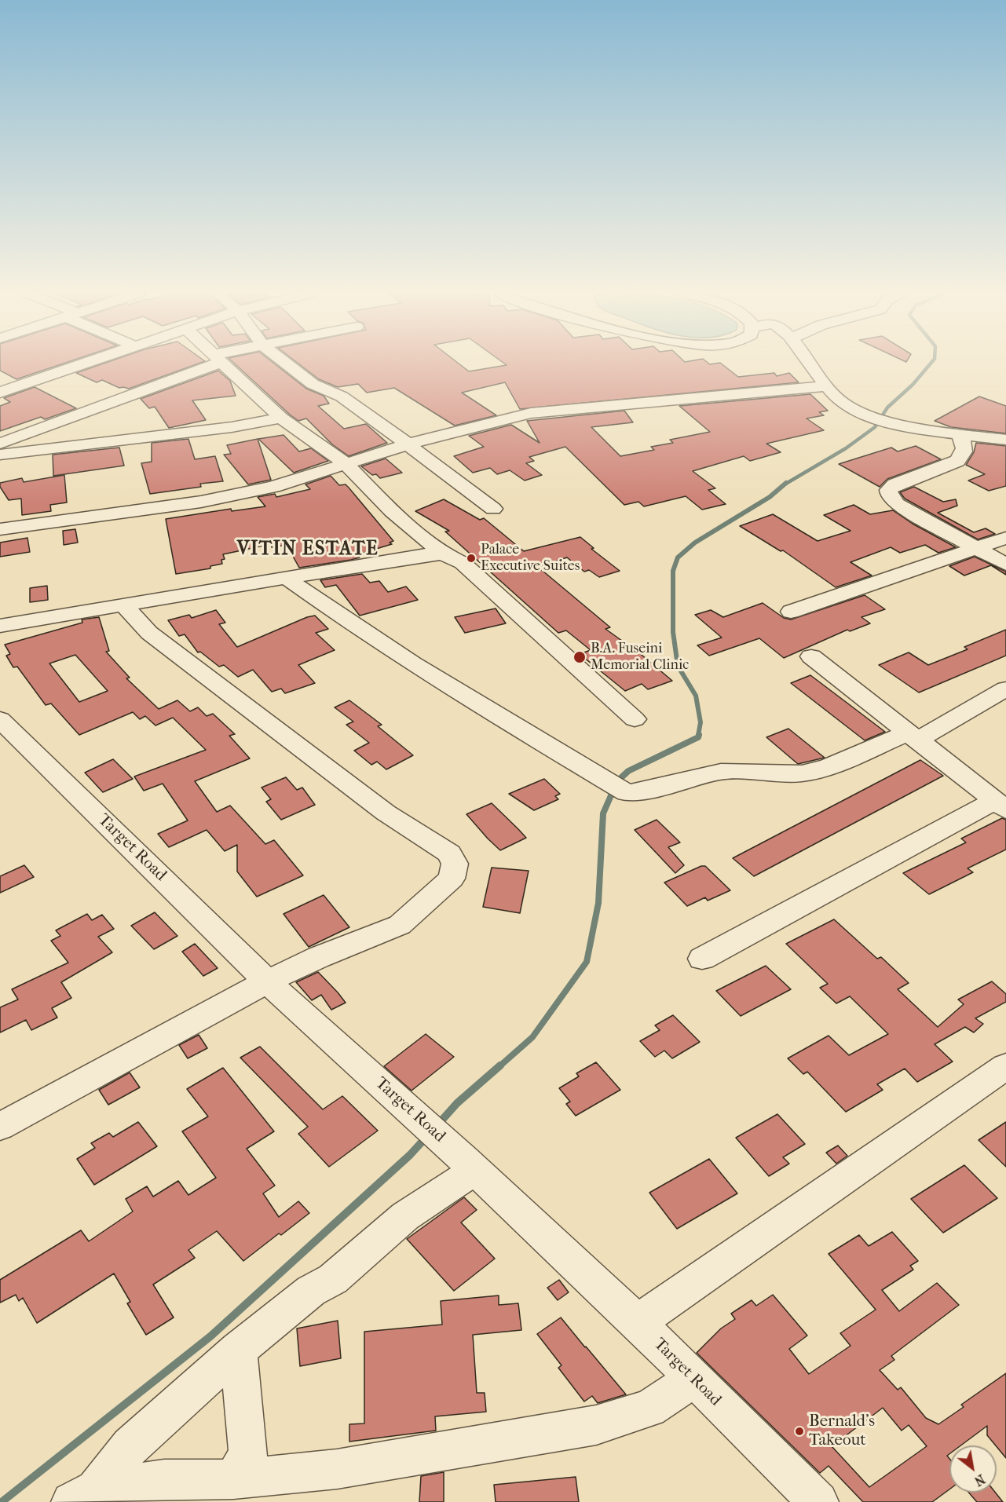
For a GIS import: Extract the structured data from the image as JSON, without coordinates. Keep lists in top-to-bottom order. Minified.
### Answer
{"streets":{"street":["Target Road"]},"districts":["VITIN ESTATE"],"places":["Palace Executive Suites","B.A. Fuseini Memorial Clinic","Bernald's Takeout"],"north":"bottom right"}
